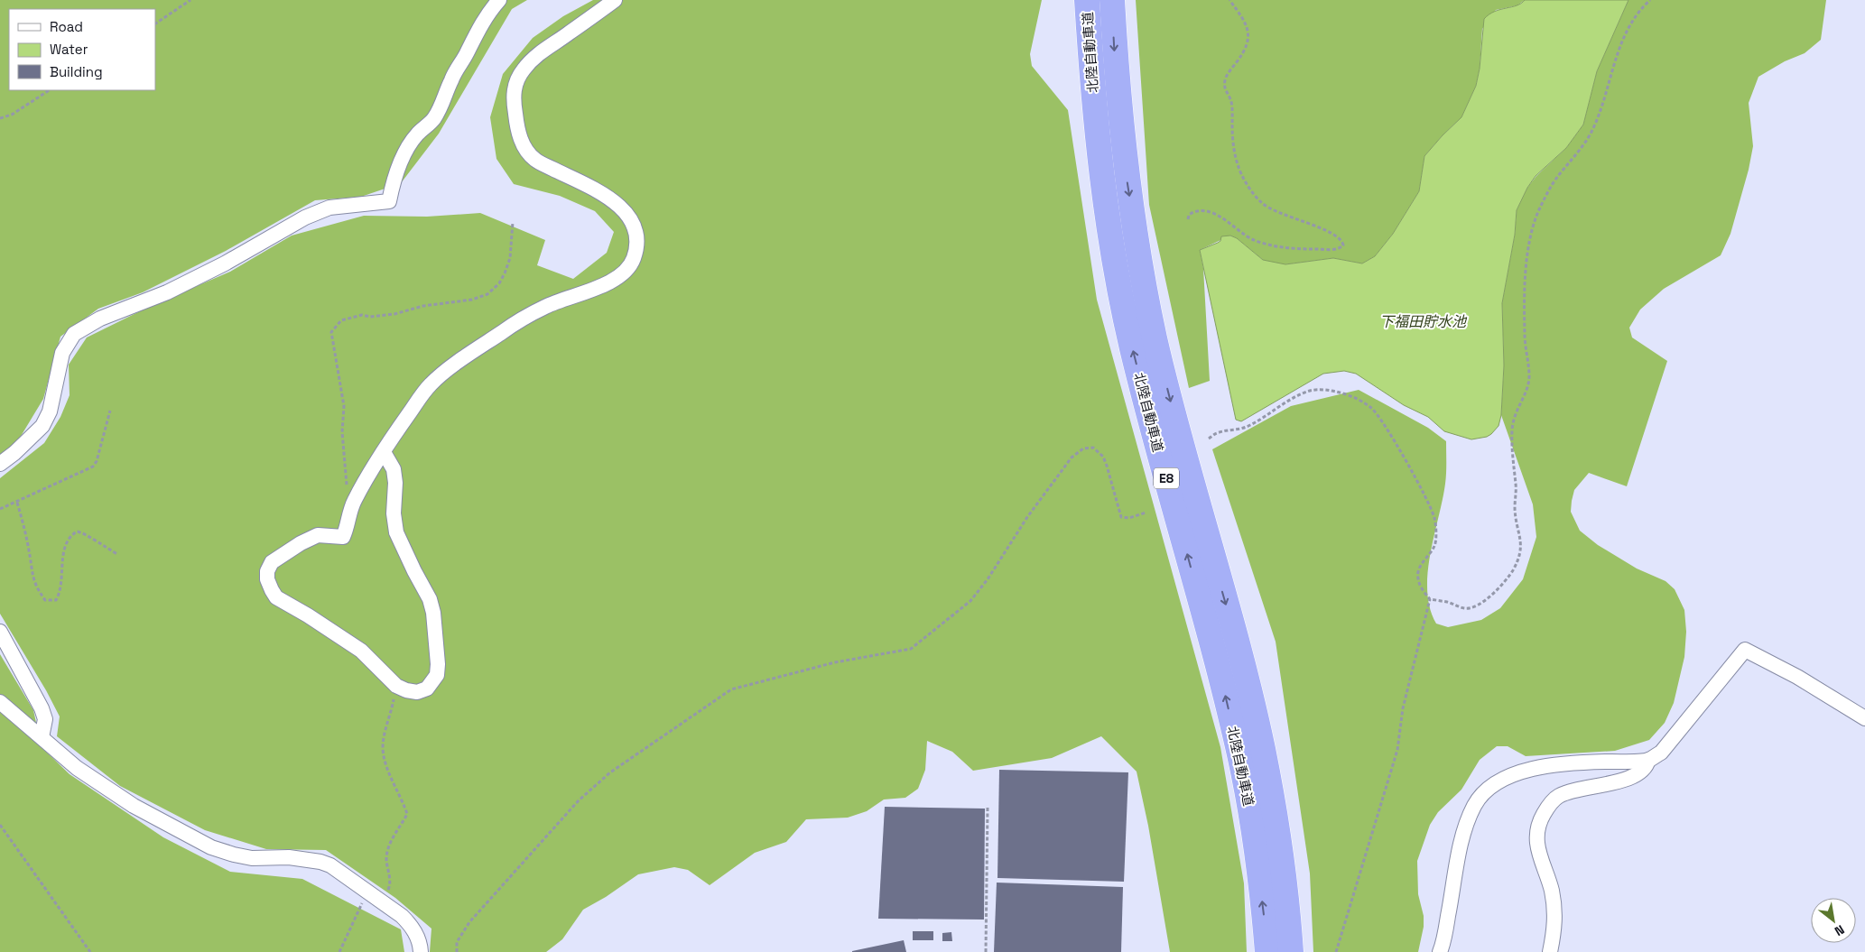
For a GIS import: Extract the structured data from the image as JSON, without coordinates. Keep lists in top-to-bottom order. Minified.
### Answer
{"streets":{"highway":["北陸自動車道","E8"]},"water":["下福田貯水池"],"legend":["Road","Water","Building"],"north":"bottom right"}
